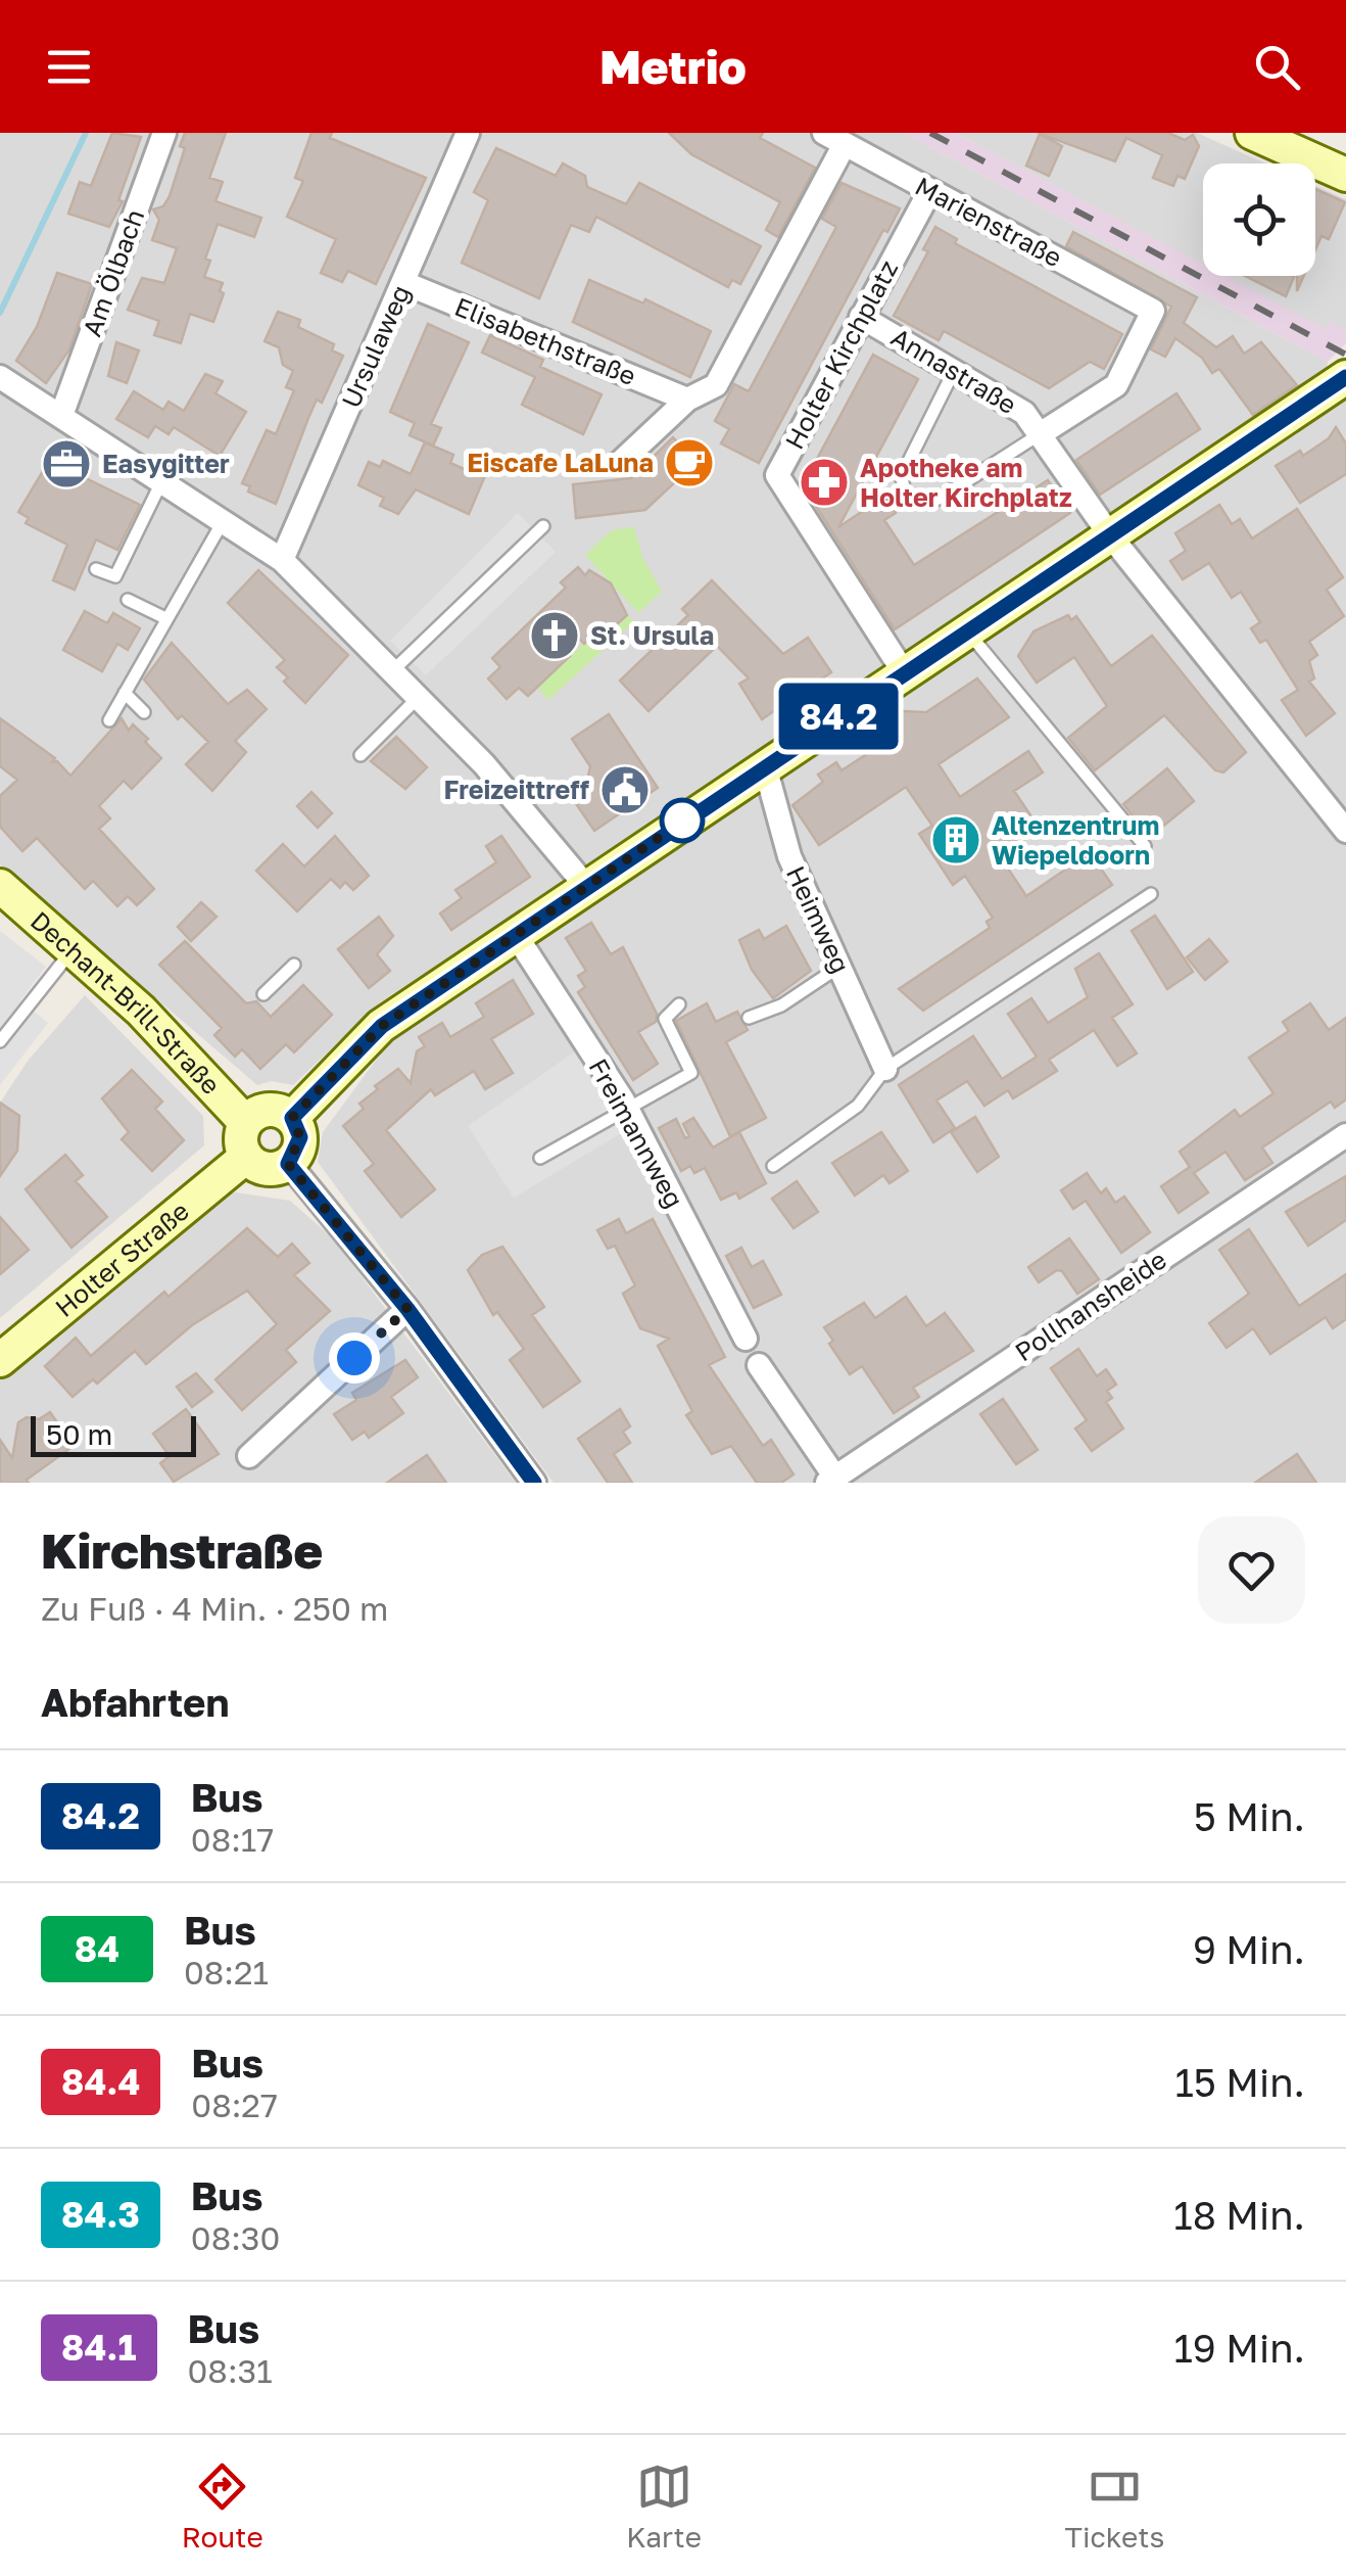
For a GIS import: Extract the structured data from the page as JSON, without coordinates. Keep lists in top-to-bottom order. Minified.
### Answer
{"streets":{"street":["Marienstraße","Am Ölbach","Elisabethstraße","Ursulaweg","Holter Kirchplatz","Annastraße","Heimweg","Dechant-Brill-Straße","Freimannweg","Holter Straße","Pollhansheide"]},"crossings":[["Marienstraße","Holter Kirchplatz"],["Marienstraße","Annastraße"],["Elisabethstraße","Ursulaweg"],["Holter Kirchplatz","Annastraße"],["Dechant-Brill-Straße","Holter Straße"]],"places":{"cafe":["Eiscafe LaLuna"],"office":["Easygitter"],"pharmacy":["Apotheke am Holter Kirchplatz"],"church":["St. Ursula"],"public building":["Freizeittreff"],"building":["Altenzentrum Wiepeldoorn"]},"lines":["bus line 84.2"],"scale_bar":"50 m","page":{"header":"Metrio","on_map":"84.2","scale":"50 m","heading":[["Kirchstraße","Zu Fuß · 4 Min. · 250 m"],"Abfahrten"],"list":[{"mark":"84.2","name":"Bus","note":"08:17","value":"5 Min."},{"mark":"84","name":"Bus","note":"08:21","value":"9 Min."},{"mark":"84.4","name":"Bus","note":"08:27","value":"15 Min."},{"mark":"84.3","name":"Bus","note":"08:30","value":"18 Min."},{"mark":"84.1","name":"Bus","note":"08:31","value":"19 Min."}],"tabs":["Route","Karte","Tickets"]}}
